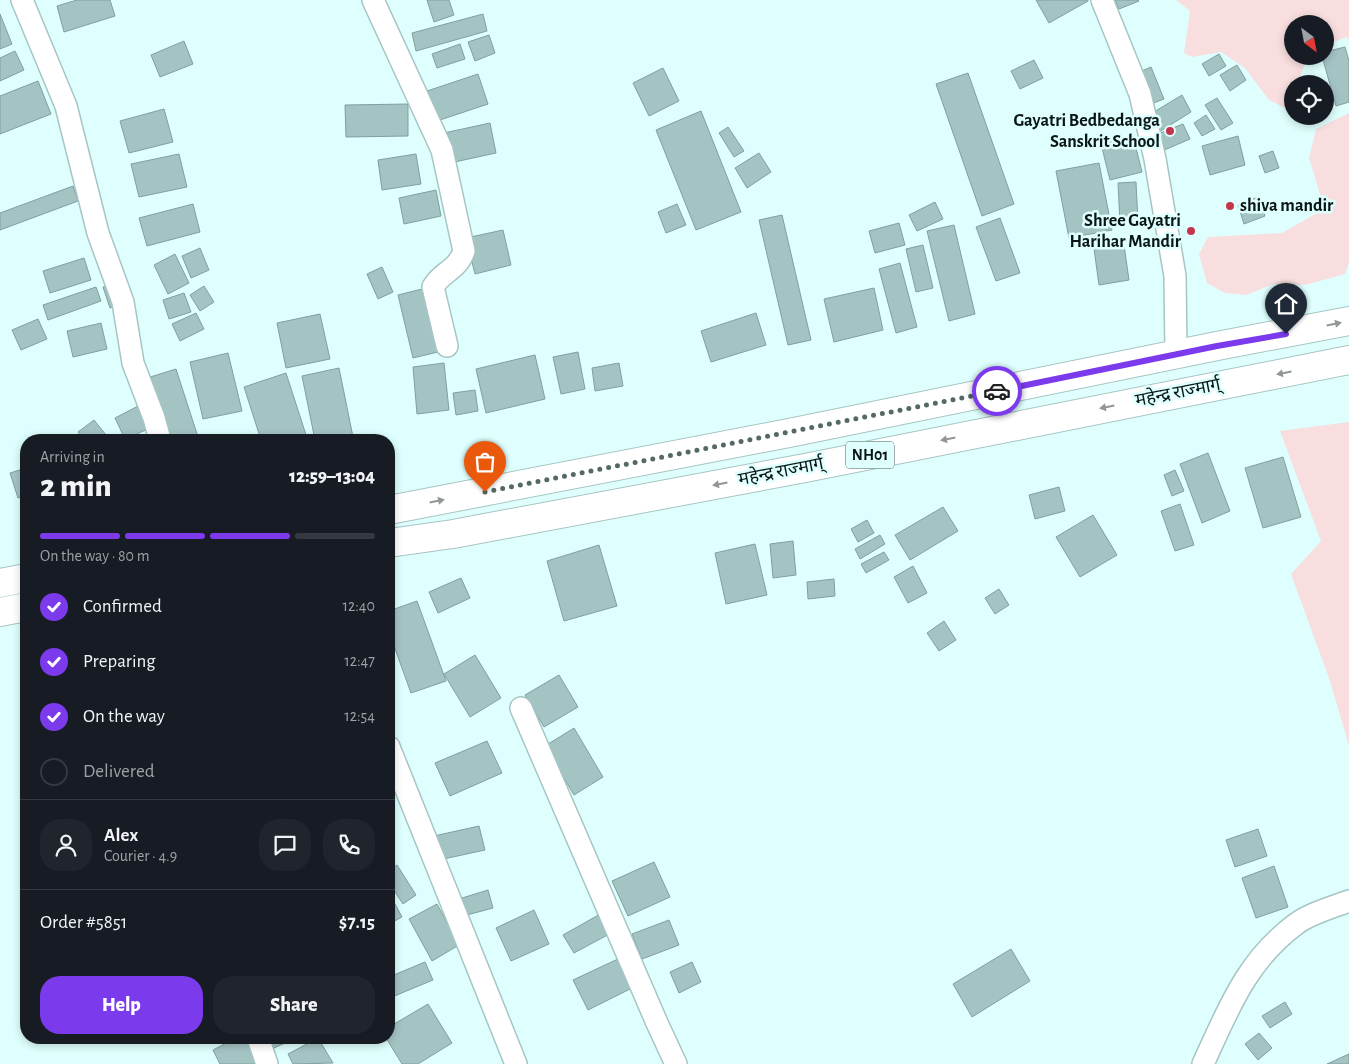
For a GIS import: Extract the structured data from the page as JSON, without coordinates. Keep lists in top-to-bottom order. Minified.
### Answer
{"streets":{"highway":["महेन्द्र राज्मार्ग्","NH01"]},"places":["Gayatri Bedbedanga Sanskrit School","shiva mandir","Shree Gayatri Harihar Mandir"],"north":"bottom right","page":{"heading":["2 min","Arriving in","12:59–13:04"],"panel":["Alex","Courier · 4.9","Order #5851","$7.15"],"bar":"On the way · 80 m","list":[["Confirmed","12:40"],["Preparing","12:47"],["On the way","12:54"],"Delivered"],"buttons":["Help","Share"]}}
